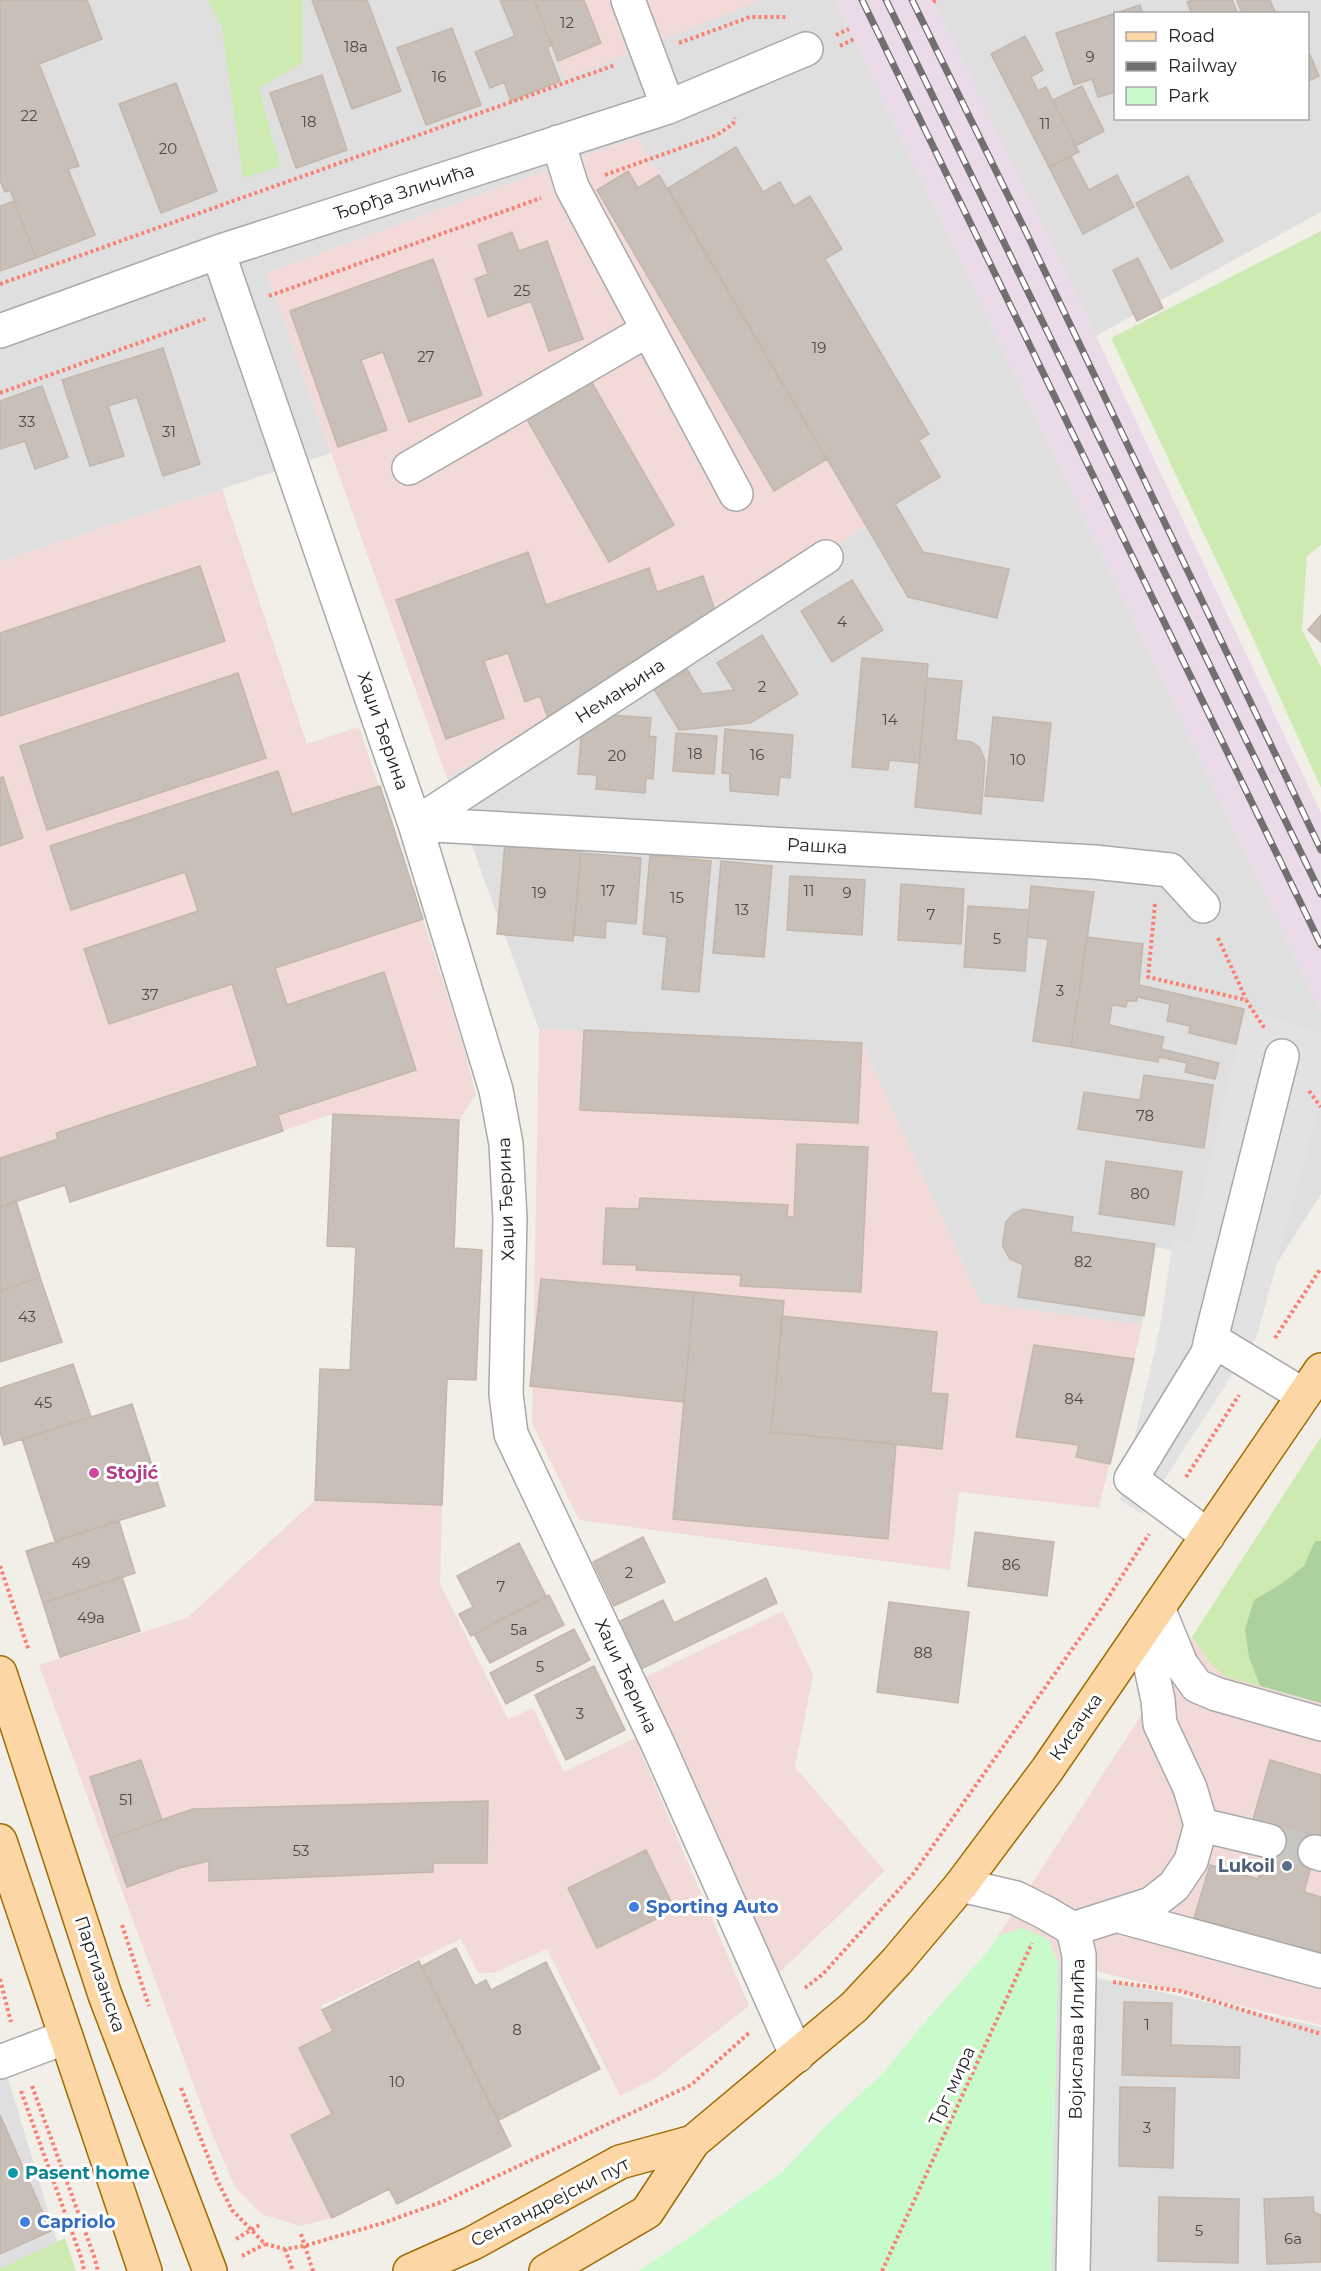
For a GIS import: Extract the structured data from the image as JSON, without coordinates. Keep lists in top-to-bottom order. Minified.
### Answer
{"streets":{"main road":["Кисачка","Партизанска","Сентандрејски пут"],"street":["Ђорђа Зличића","Немањина","Хаџи Ђерина","Рашка","Војислава Илића"],"path":["Трг мира"]},"crossings":[["Ђорђа Зличића","Хаџи Ђерина"],["Немањина","Хаџи Ђерина"],["Немањина","Рашка"],["Хаџи Ђерина","Рашка"],["Хаџи Ђерина","Кисачка"],["Хаџи Ђерина","Сентандрејски пут"],["Кисачка","Сентандрејски пут"],["Војислава Илића","Трг мира"]],"places":["Stojić","Lukoil","Sporting Auto","Pasent home","Capriolo"],"house_numbers":["12","18a","9","16","22","18","11","20","25","19","27","33","31","4","2","14","18","16","20","10","17","11","19","9","15","13","7","5","3","37","78","80","82","43","84","45","49","86","2","7","49a","5a","88","5","3","51","53","1","8","10","3","5","6a"],"legend":["Road","Railway","Park"]}
